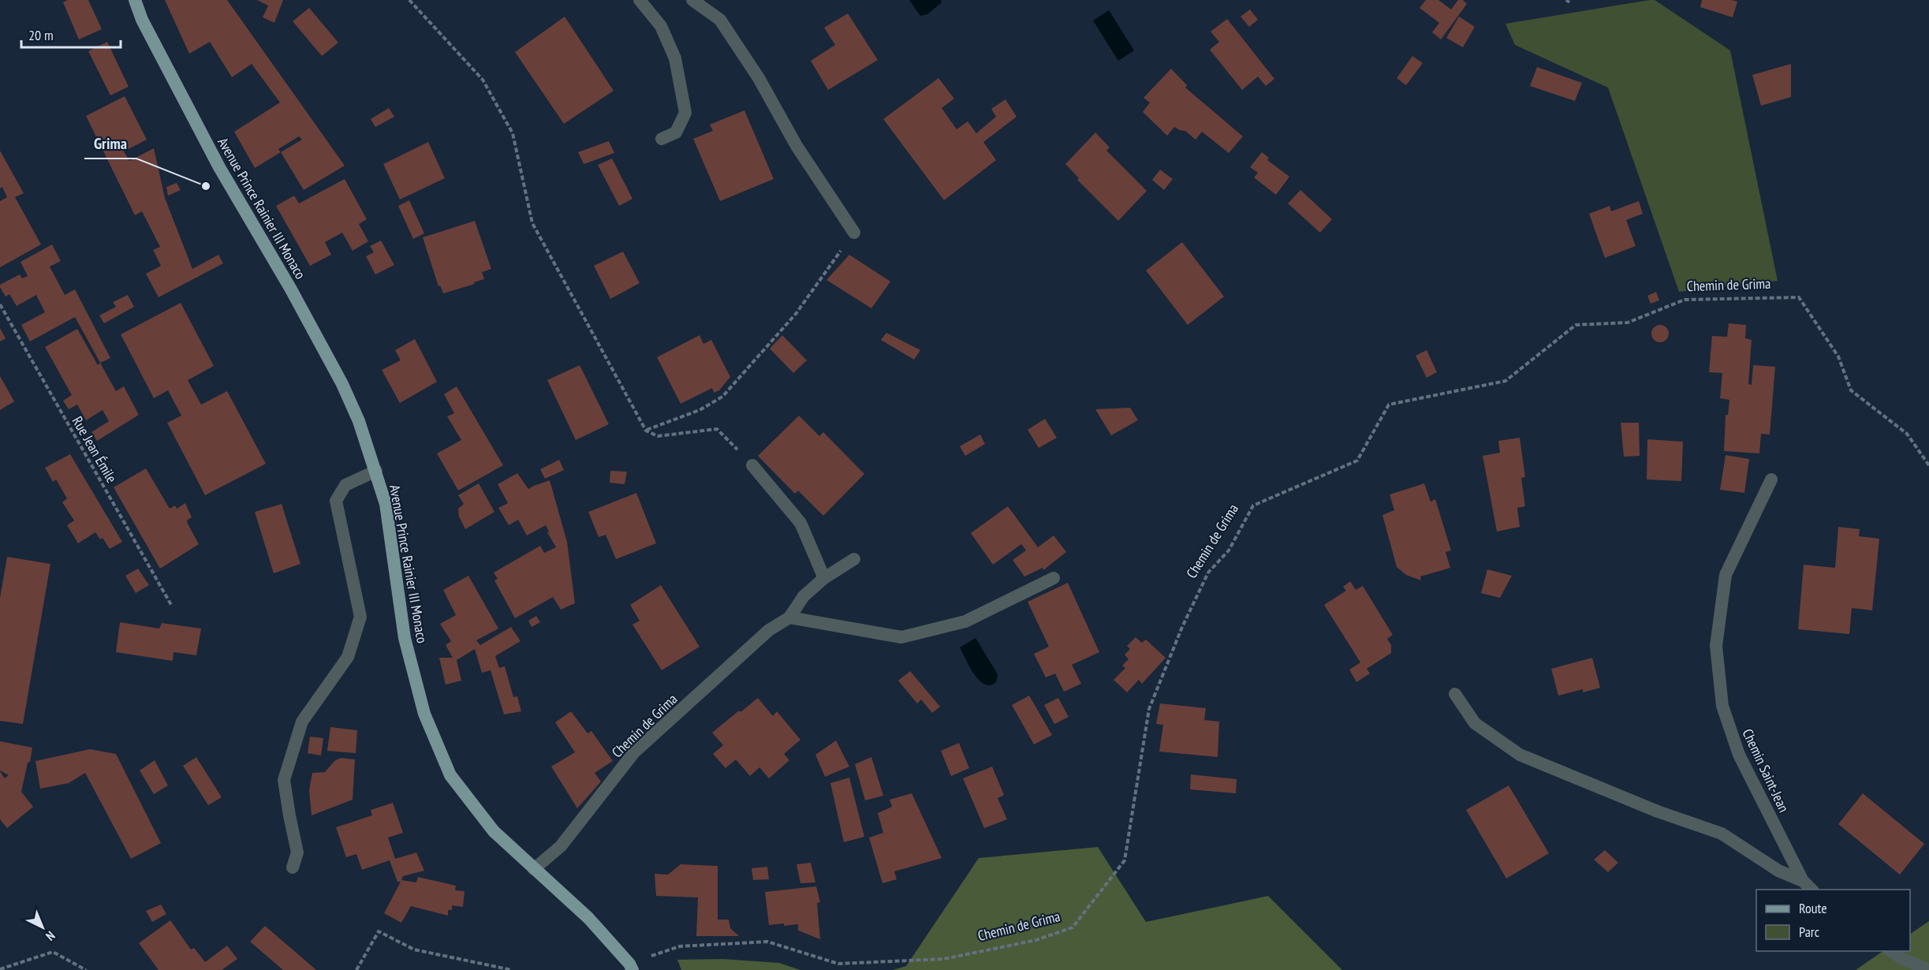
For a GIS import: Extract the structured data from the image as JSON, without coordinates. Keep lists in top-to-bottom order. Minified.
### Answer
{"streets":{"main road":["Avenue Prince Rainier III Monaco"],"lane":["Chemin de Grima","Chemin Saint-Jean"],"path":["Rue Jean Émile"]},"crossings":[["Avenue Prince Rainier III Monaco","Chemin de Grima"]],"places":["Grima"],"legend":["Route","Parc"],"scale_bar":"20 m","north":"bottom right"}
